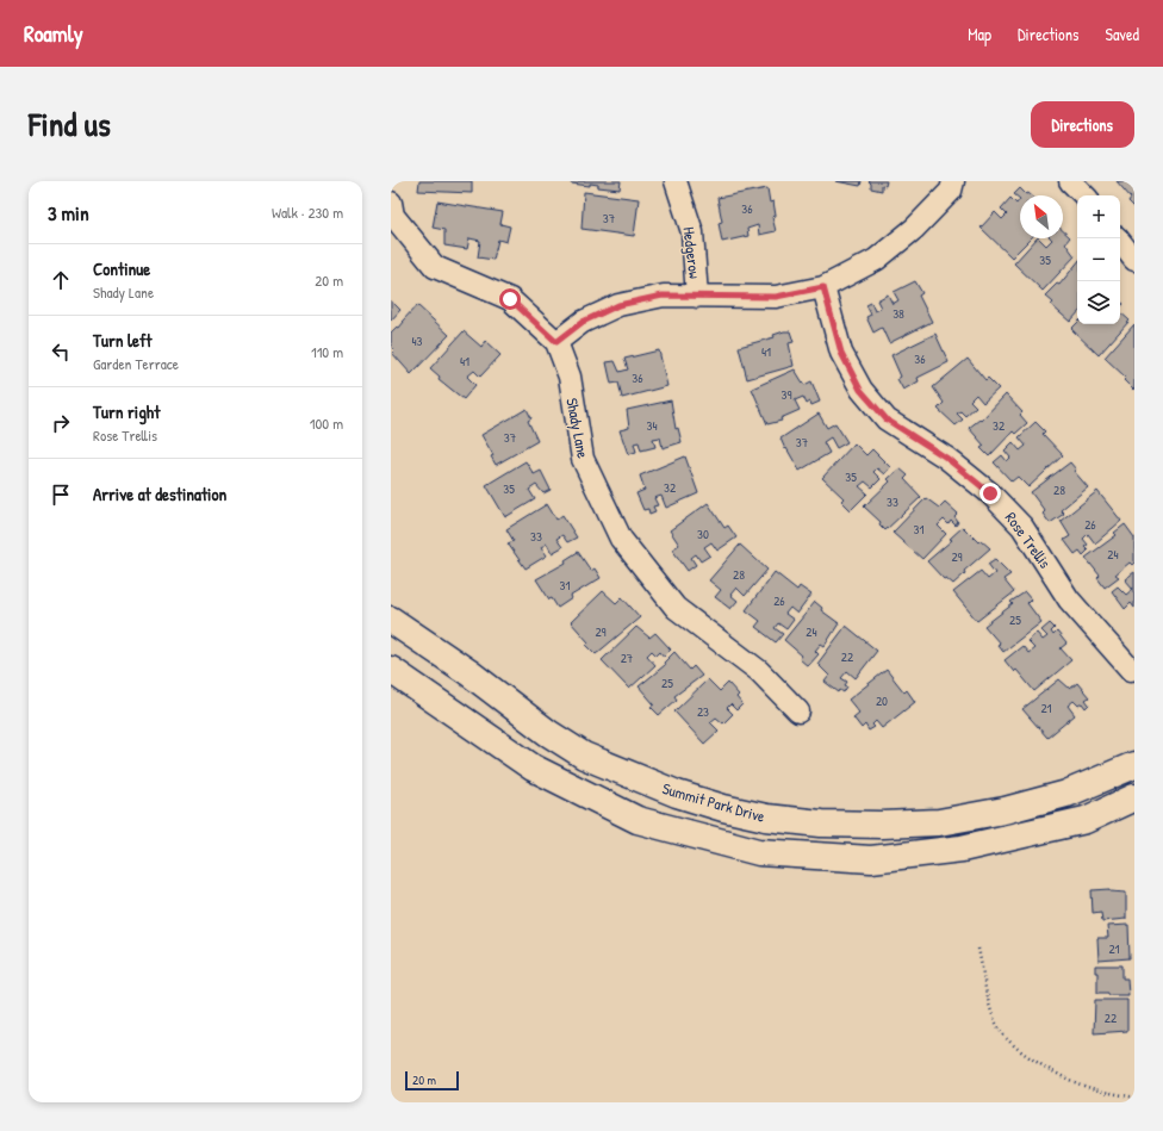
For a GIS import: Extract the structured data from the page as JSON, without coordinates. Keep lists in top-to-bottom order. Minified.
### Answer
{"streets":{"street":["Hedgerow","Shady Lane","Rose Trellis","Summit Park Drive"]},"house_numbers":["36","37","35","38","43","41","36","41","36","39","34","32","37","37","35","32","35","28","33","26","31","30","33","24","29","28","31","26","25","29","24","22","27","25","20","21","23","21","22"],"scale_bar":"20 m","north":"top left","page":{"header":"Roamly","nav":["Map","Directions","Saved"],"title":"Find us","buttons":"Directions","heading":["3 min","Walk · 230 m"],"map_buttons":["+","−"],"list":[["Continue","Shady Lane","20 m"],["Turn left","Garden Terrace","110 m"],["Turn right","Rose Trellis","100 m"],"Arrive at destination"],"scale":"20 m"}}
